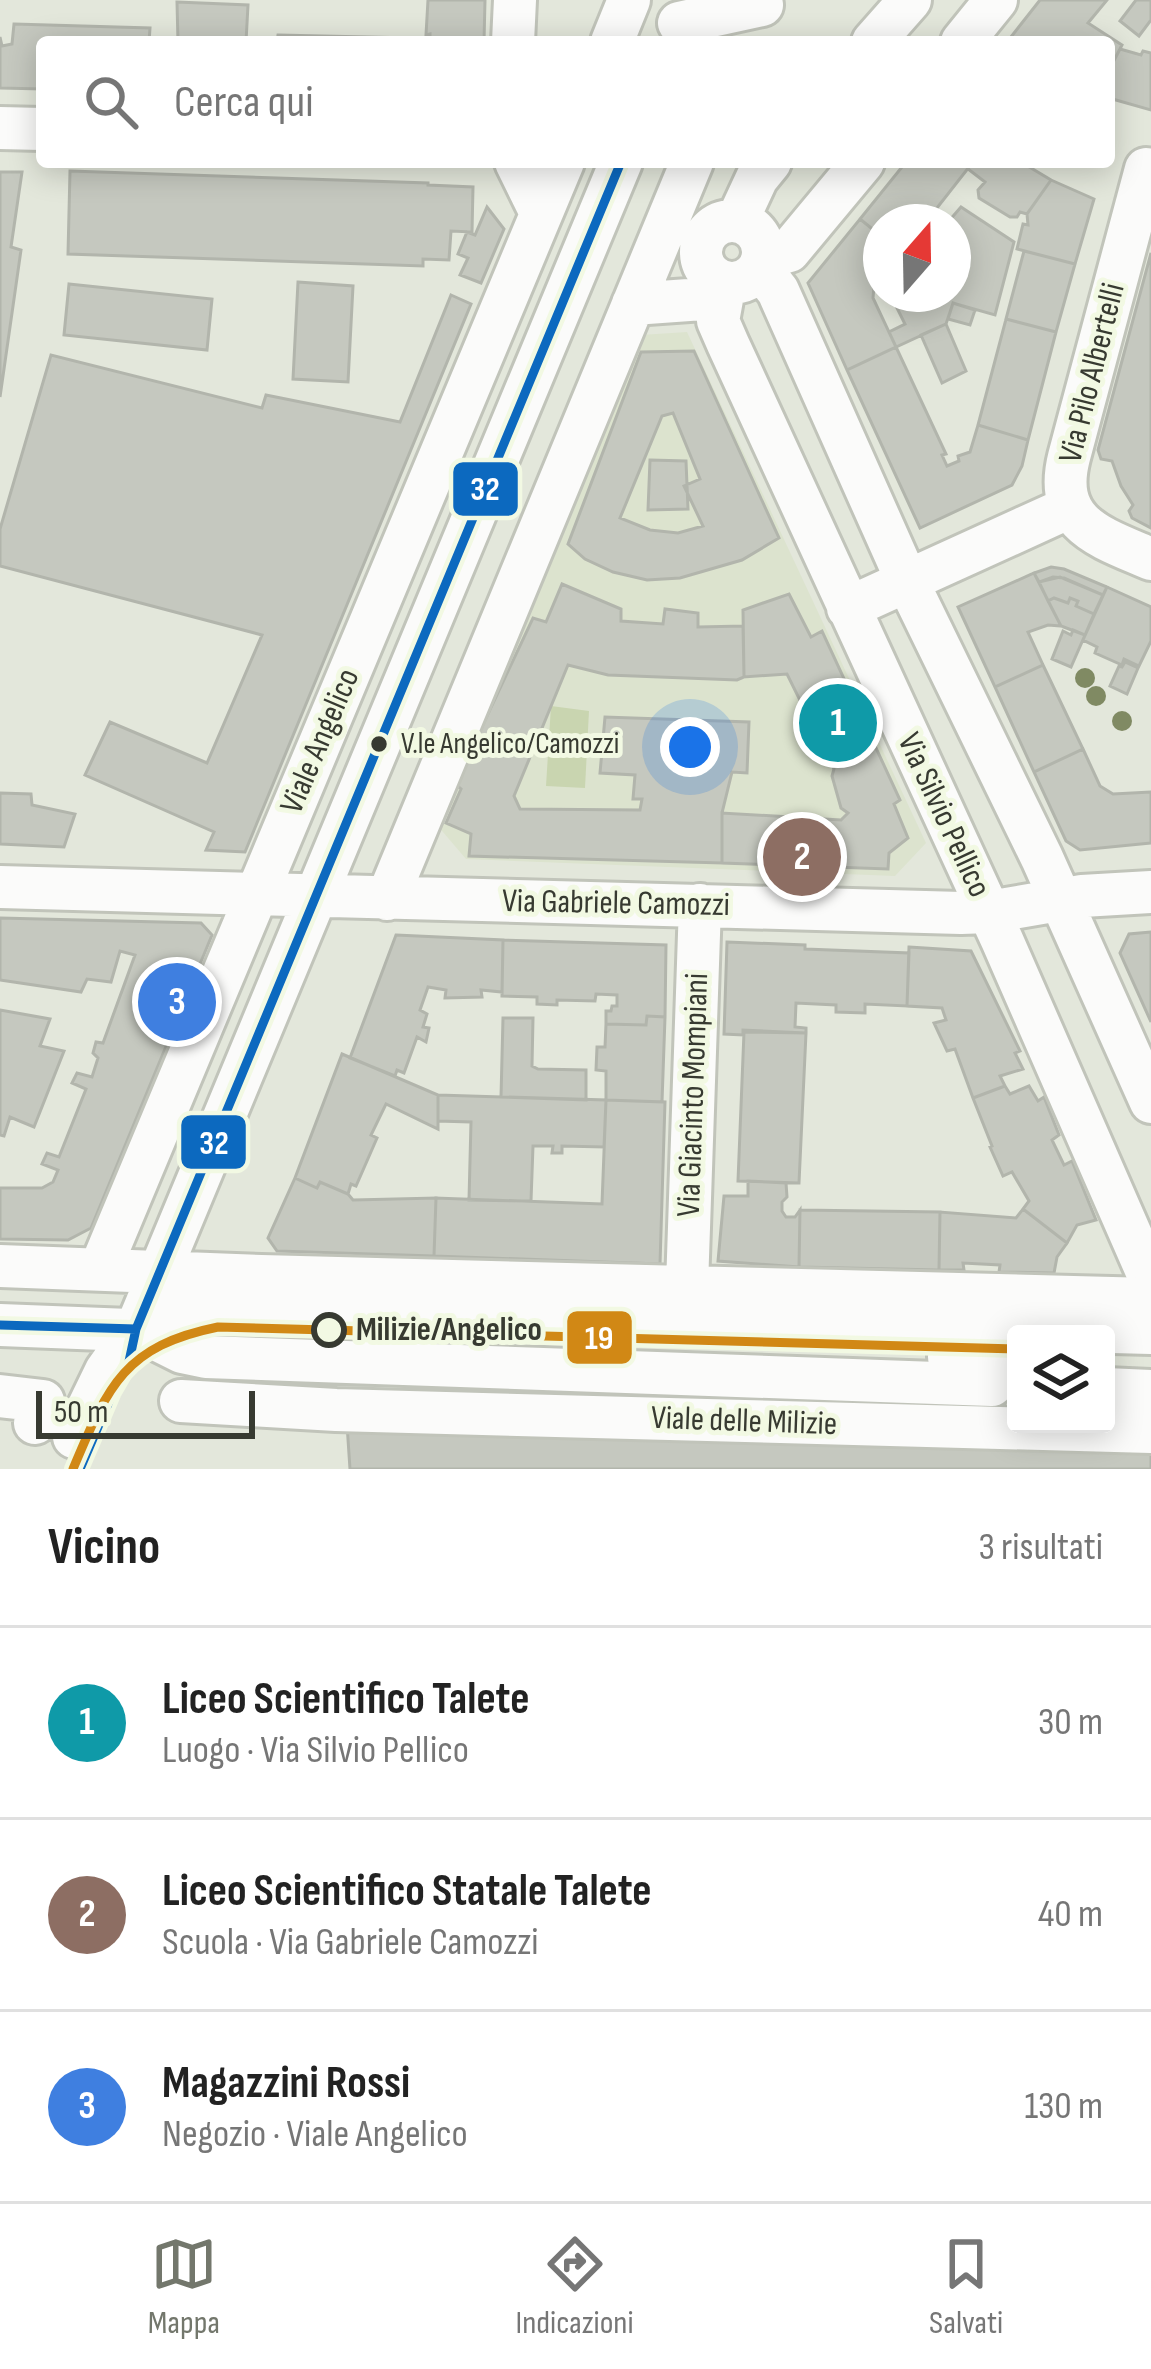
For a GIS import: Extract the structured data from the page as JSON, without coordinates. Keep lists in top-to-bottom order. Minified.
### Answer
{"streets":{"street":["Via Pilo Albertelli","Viale Angelico","Via Silvio Pellico","Via Gabriele Camozzi","Via Giacinto Mompiani","Viale delle Milizie"]},"crossings":[["Viale Angelico","Via Gabriele Camozzi"],["Viale Angelico","Viale delle Milizie"],["Via Silvio Pellico","Via Gabriele Camozzi"],["Via Gabriele Camozzi","Via Giacinto Mompiani"],["Via Giacinto Mompiani","Viale delle Milizie"]],"places":["V.le Angelico/Camozzi","Milizie/Angelico"],"lines":["transit line 32","transit line 19"],"scale_bar":"50 m","north":"top","page":{"search":"Cerca qui","pins":["1","2","3"],"scale":"50 m","heading":["Vicino","3 risultati"],"list":[{"mark":"1","name":"Liceo Scientifico Talete","note":"Luogo · Via Silvio Pellico","value":"30 m"},{"mark":"2","name":"Liceo Scientifico Statale Talete","note":"Scuola · Via Gabriele Camozzi","value":"40 m"},{"mark":"3","name":"Magazzini Rossi","note":"Negozio · Viale Angelico","value":"130 m"}],"nav":["Mappa","Indicazioni","Salvati"]}}
